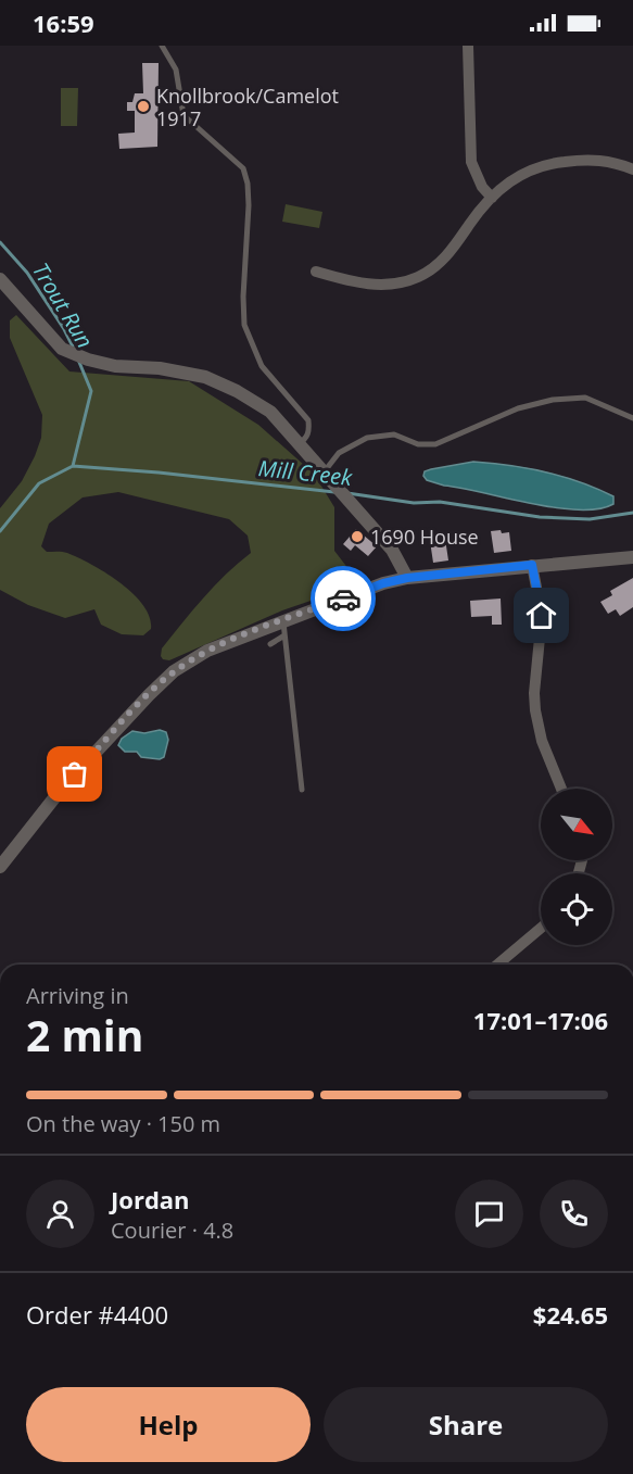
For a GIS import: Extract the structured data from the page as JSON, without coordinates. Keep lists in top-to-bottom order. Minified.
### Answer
{"water":["Trout Run","Mill Creek"],"places":["Knollbrook/Camelot 1917","1690 House"],"north":"bottom right","page":{"status":"16:59","heading":["2 min","Arriving in","17:01–17:06"],"panel":["Jordan","Courier · 4.8","Order #4400","$24.65"],"bar":"On the way · 150 m","buttons":["Help","Share"]}}
